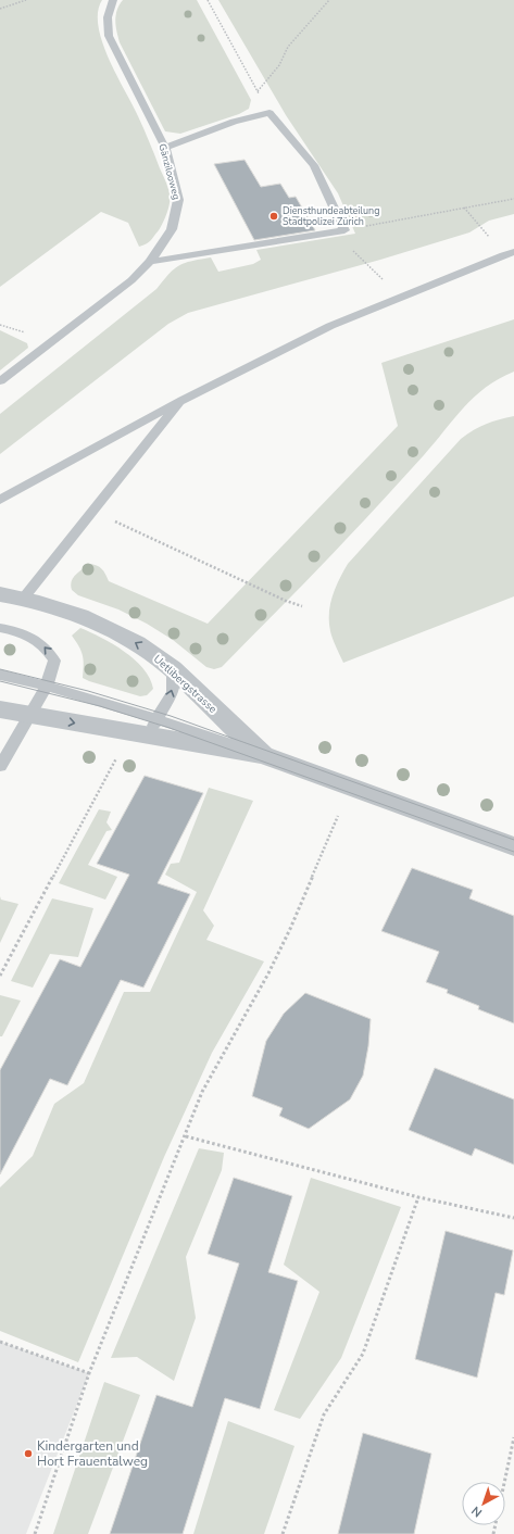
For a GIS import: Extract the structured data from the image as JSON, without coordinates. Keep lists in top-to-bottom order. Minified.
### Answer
{"streets":{"street":["Uetlibergstrasse"],"lane":["Gänzilooweg"]},"places":["Diensthundeabteilung Stadtpolizei Zürich","Kindergarten und Hort Frauentalweg"],"north":"bottom left"}
